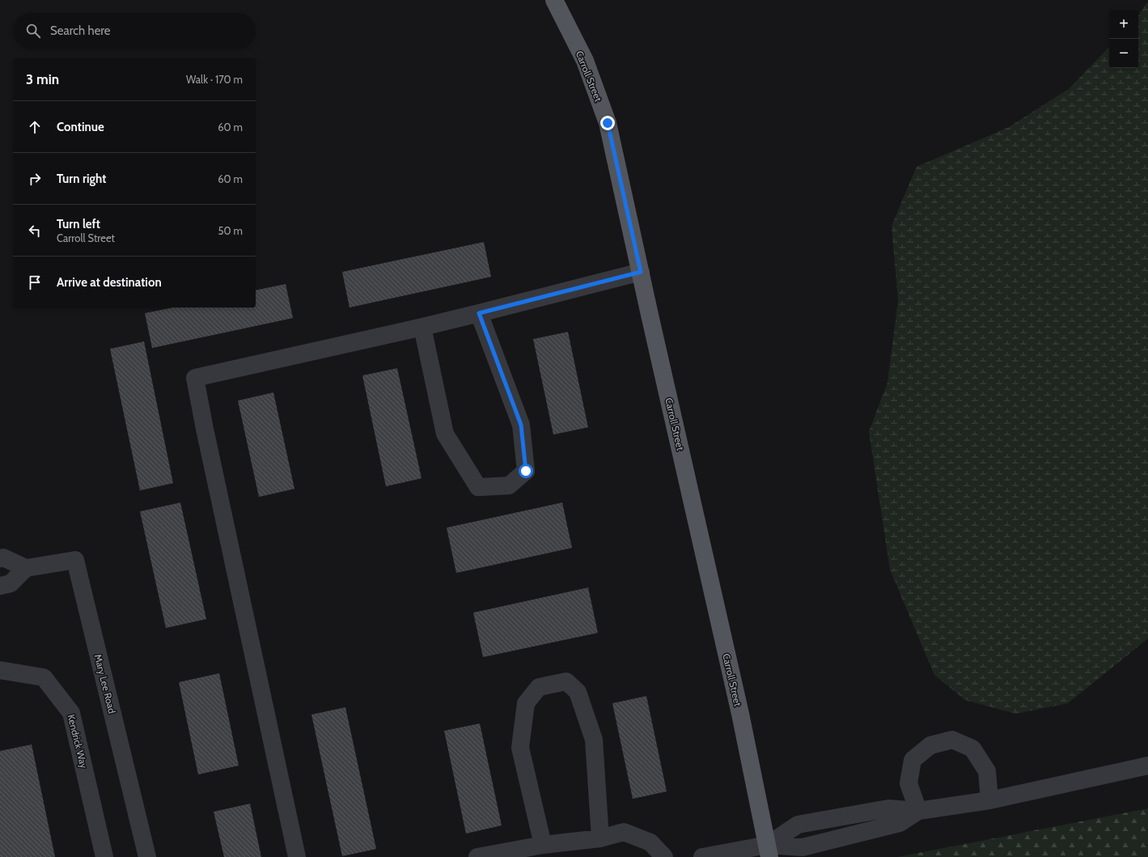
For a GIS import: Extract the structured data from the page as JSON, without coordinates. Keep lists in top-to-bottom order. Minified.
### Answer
{"streets":{"main road":["Carroll Street"],"street":["Mary Lee Road","Kendrick Way"]},"page":{"map_buttons":["+","−"],"search":"Search here","heading":["3 min","Walk · 170 m"],"list":[["Continue","60 m"],["Turn right","60 m"],["Turn left","Carroll Street","50 m"],"Arrive at destination"]}}
